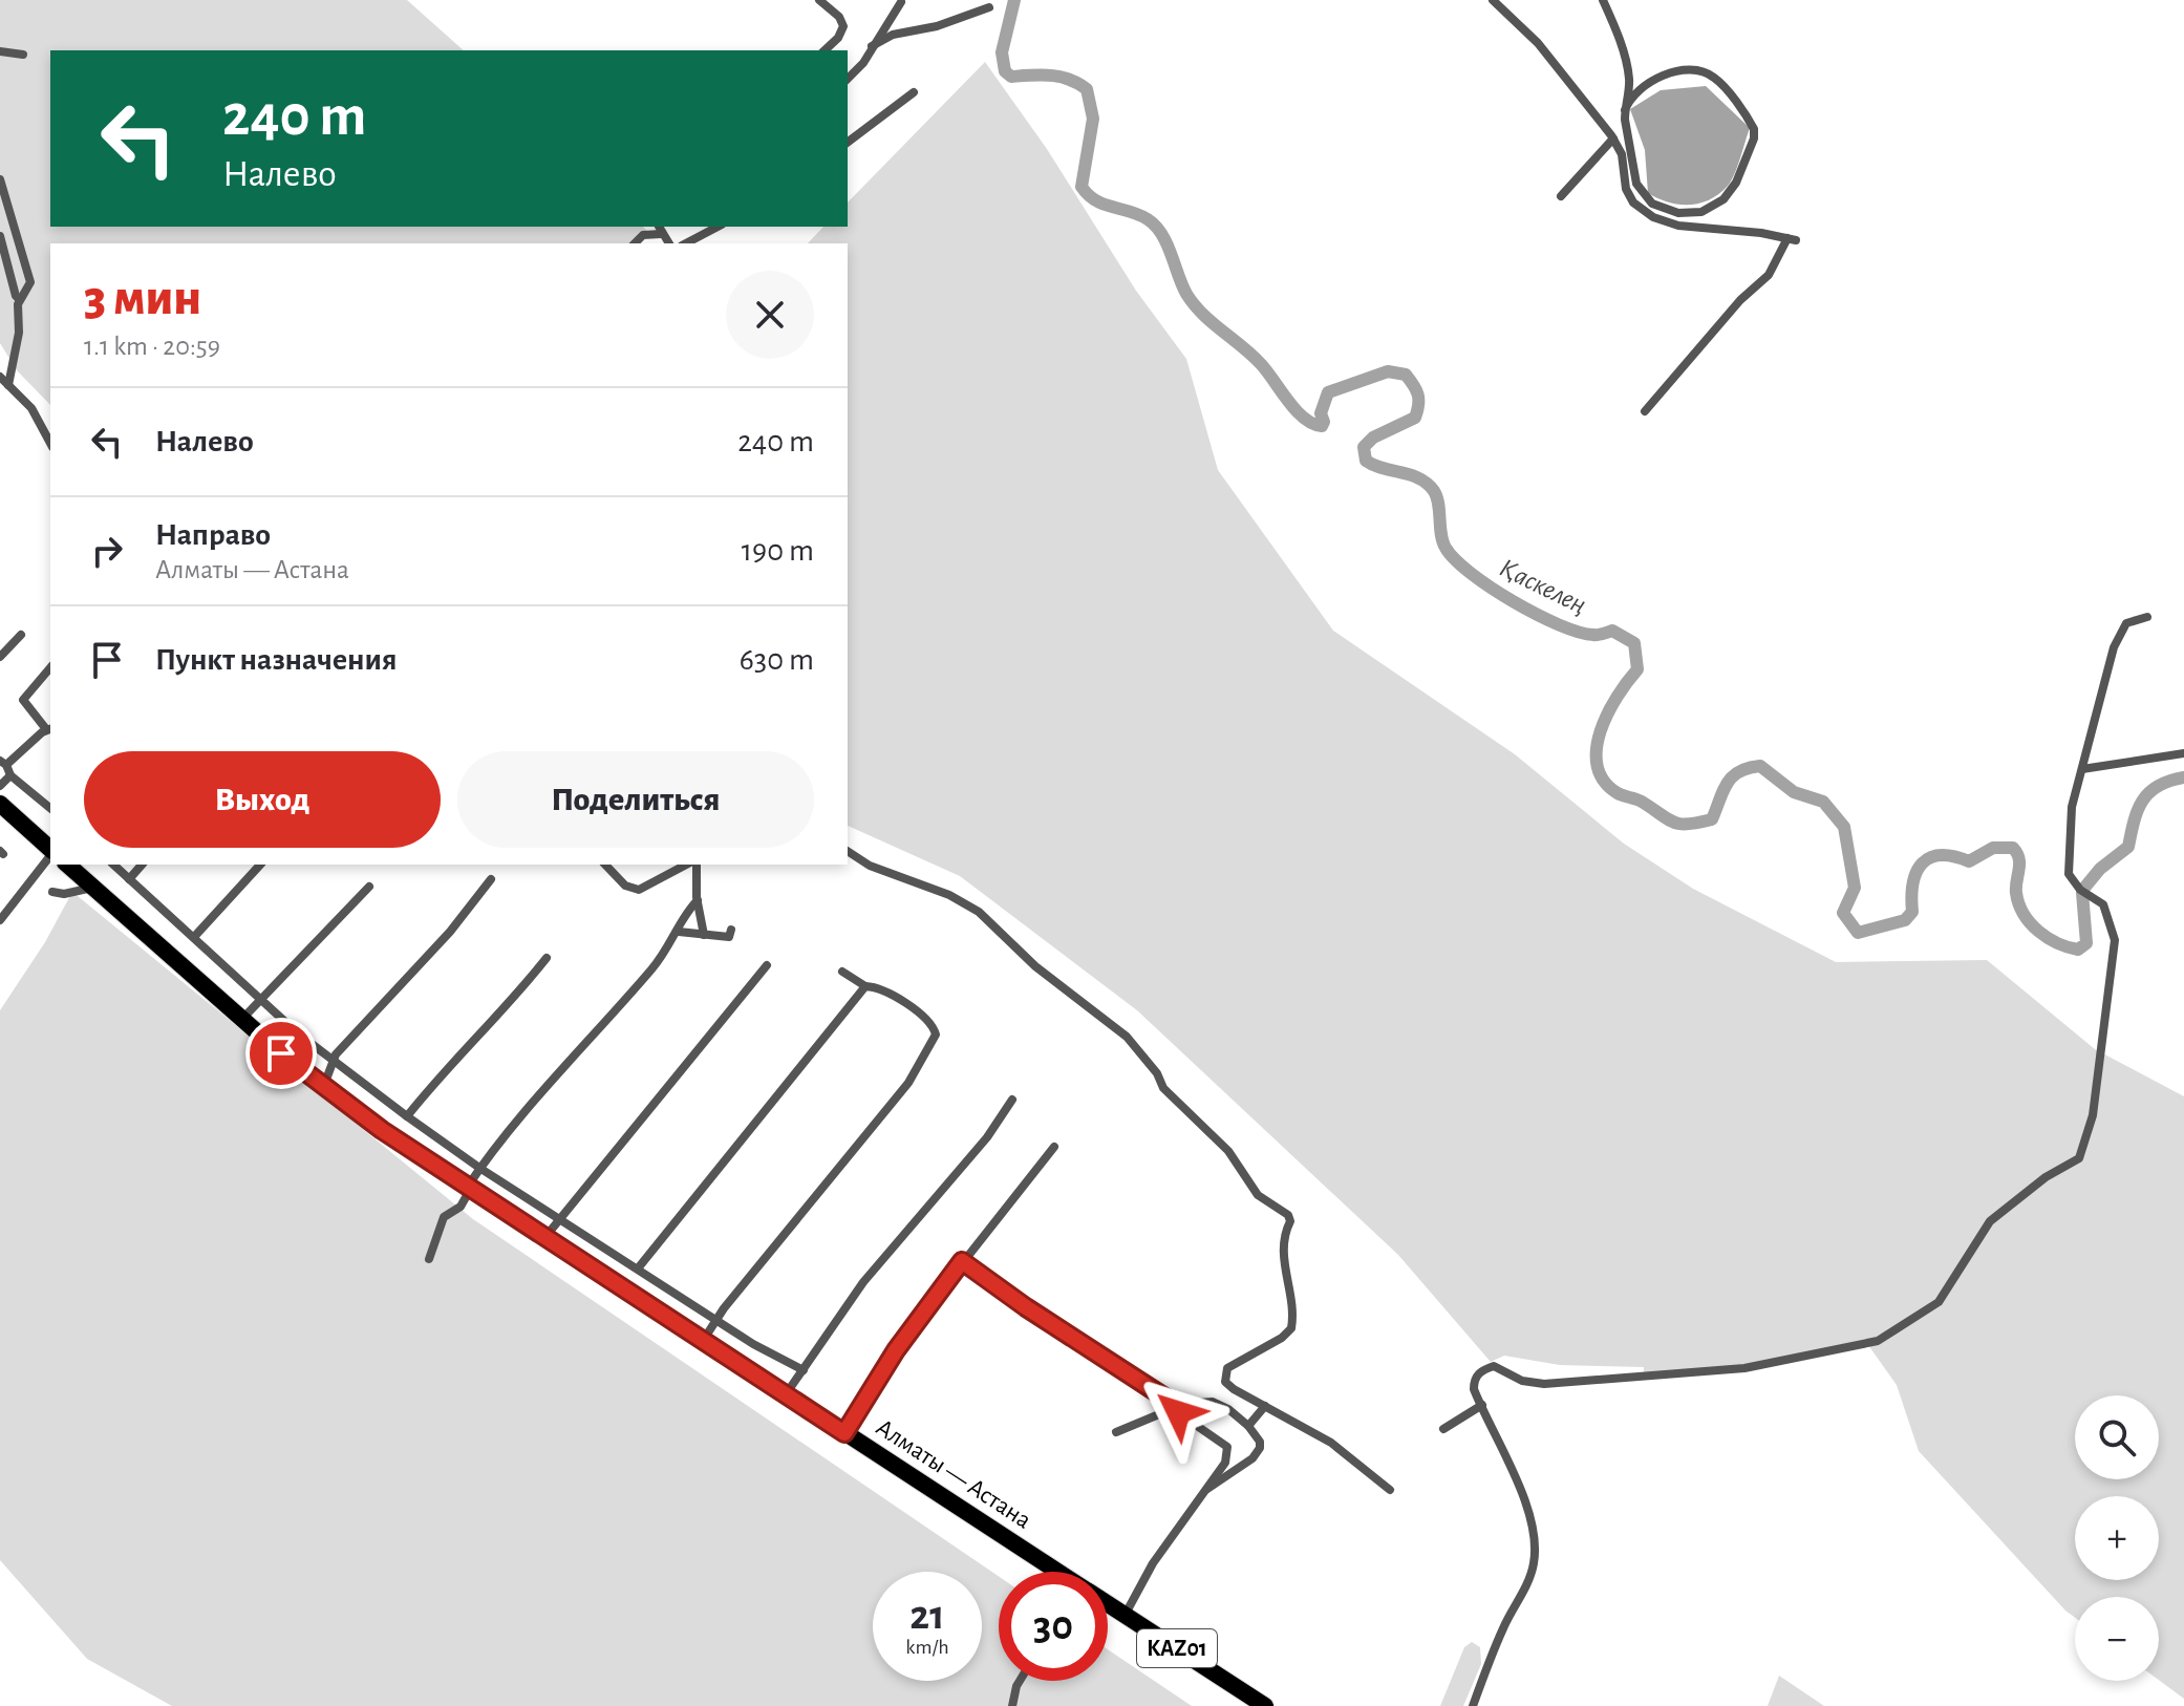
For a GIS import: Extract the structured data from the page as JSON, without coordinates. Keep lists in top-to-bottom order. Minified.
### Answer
{"streets":{"highway":["Алматы — Астана","KАZ01"]},"water":["Қаскелең"],"page":{"turn":["240 m","Налево"],"heading":["3 мин","1.1 km · 20:59"],"list":[{"name":"Налево","value":"240 m"},{"name":"Направо","note":"Алматы — Астана","value":"190 m"},{"name":"Пункт назначения","value":"630 m"}],"buttons":["Выход","Поделиться"],"map_buttons":["+","−"],"speed":"21 km/h","limit":"30"}}
